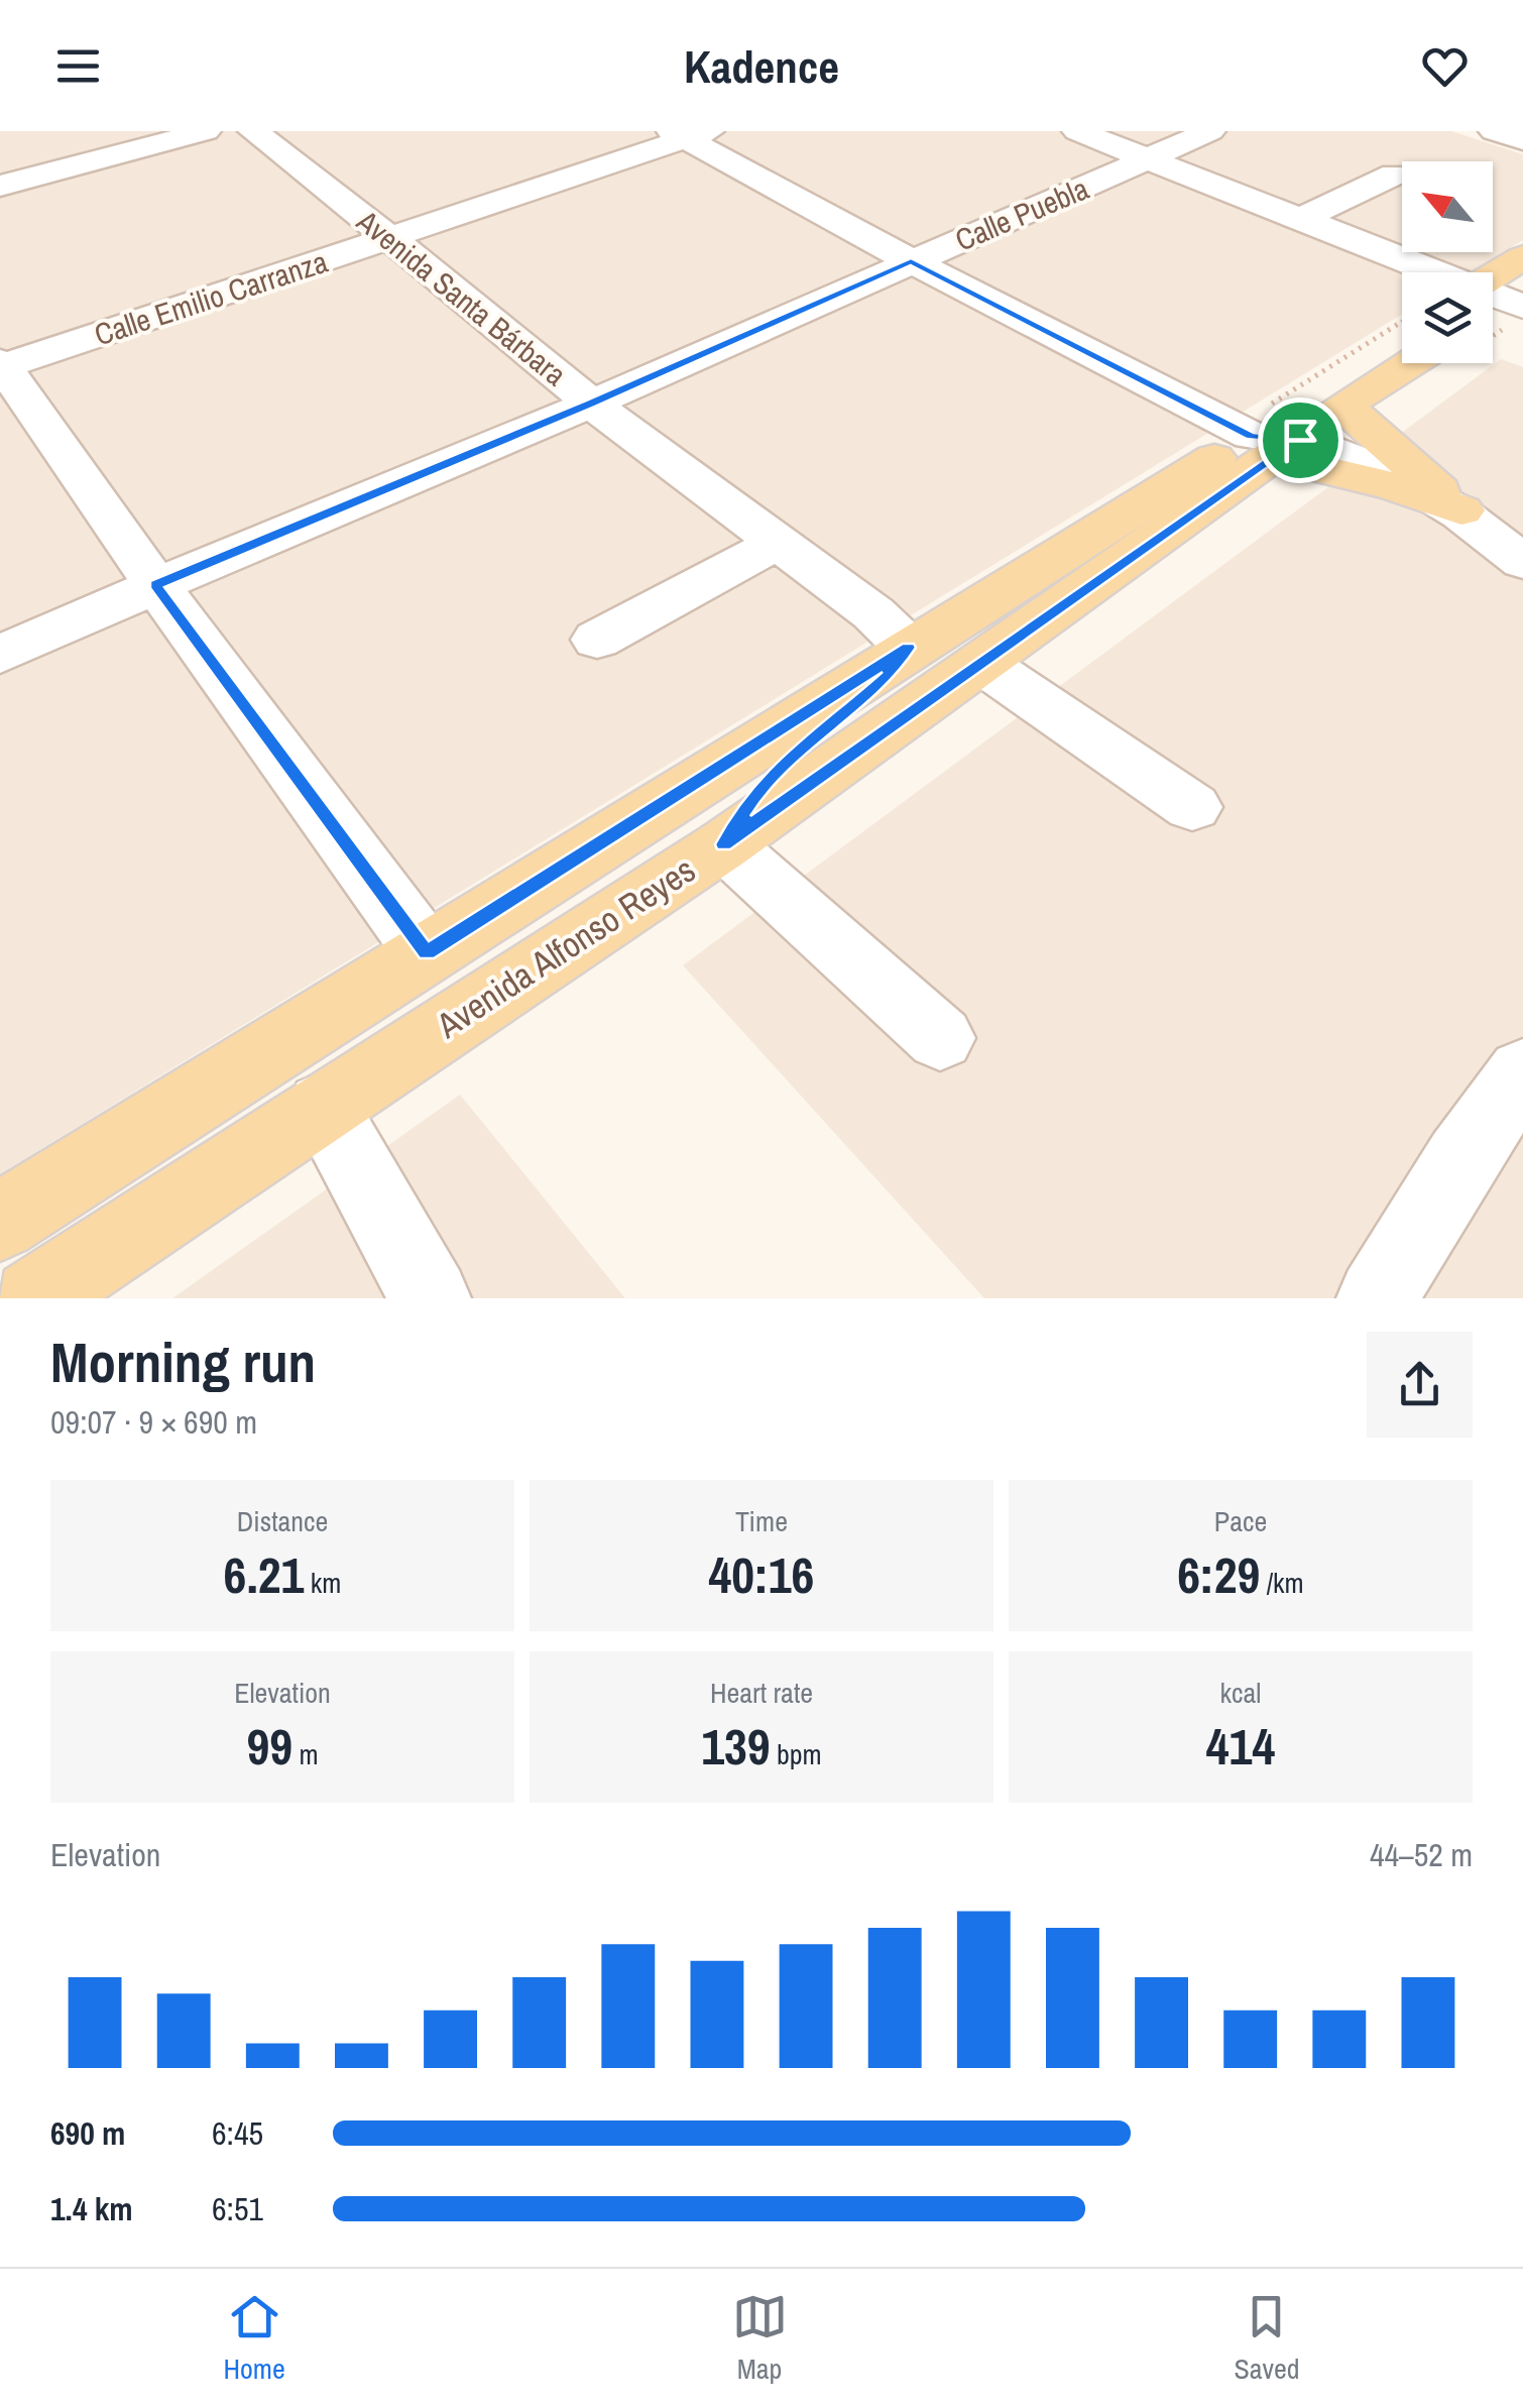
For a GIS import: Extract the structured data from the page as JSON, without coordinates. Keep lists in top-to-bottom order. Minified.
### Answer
{"streets":{"main road":["Avenida Alfonso Reyes"],"street":["Calle Puebla","Calle Emilio Carranza","Avenida Santa Bárbara"]},"crossings":[["Calle Puebla","Avenida Santa Bárbara"],["Calle Emilio Carranza","Avenida Santa Bárbara"],["Avenida Santa Bárbara","Avenida Alfonso Reyes"]],"north":"top left","page":{"header":"Kadence","heading":["Morning run","09:07 · 9 × 690 m"],"stats":[["Distance","6.21 km"],["Time","40:16"],["Pace","6:29 /km"],["Elevation","99 m"],["Heart rate","139 bpm"],["kcal","414"]],"chart":["Elevation","44–52 m"],"list":[{"name":"690 m","note":"6:45"},{"name":"1.4 km","note":"6:51"}],"tabs":["Home","Map","Saved"]}}
